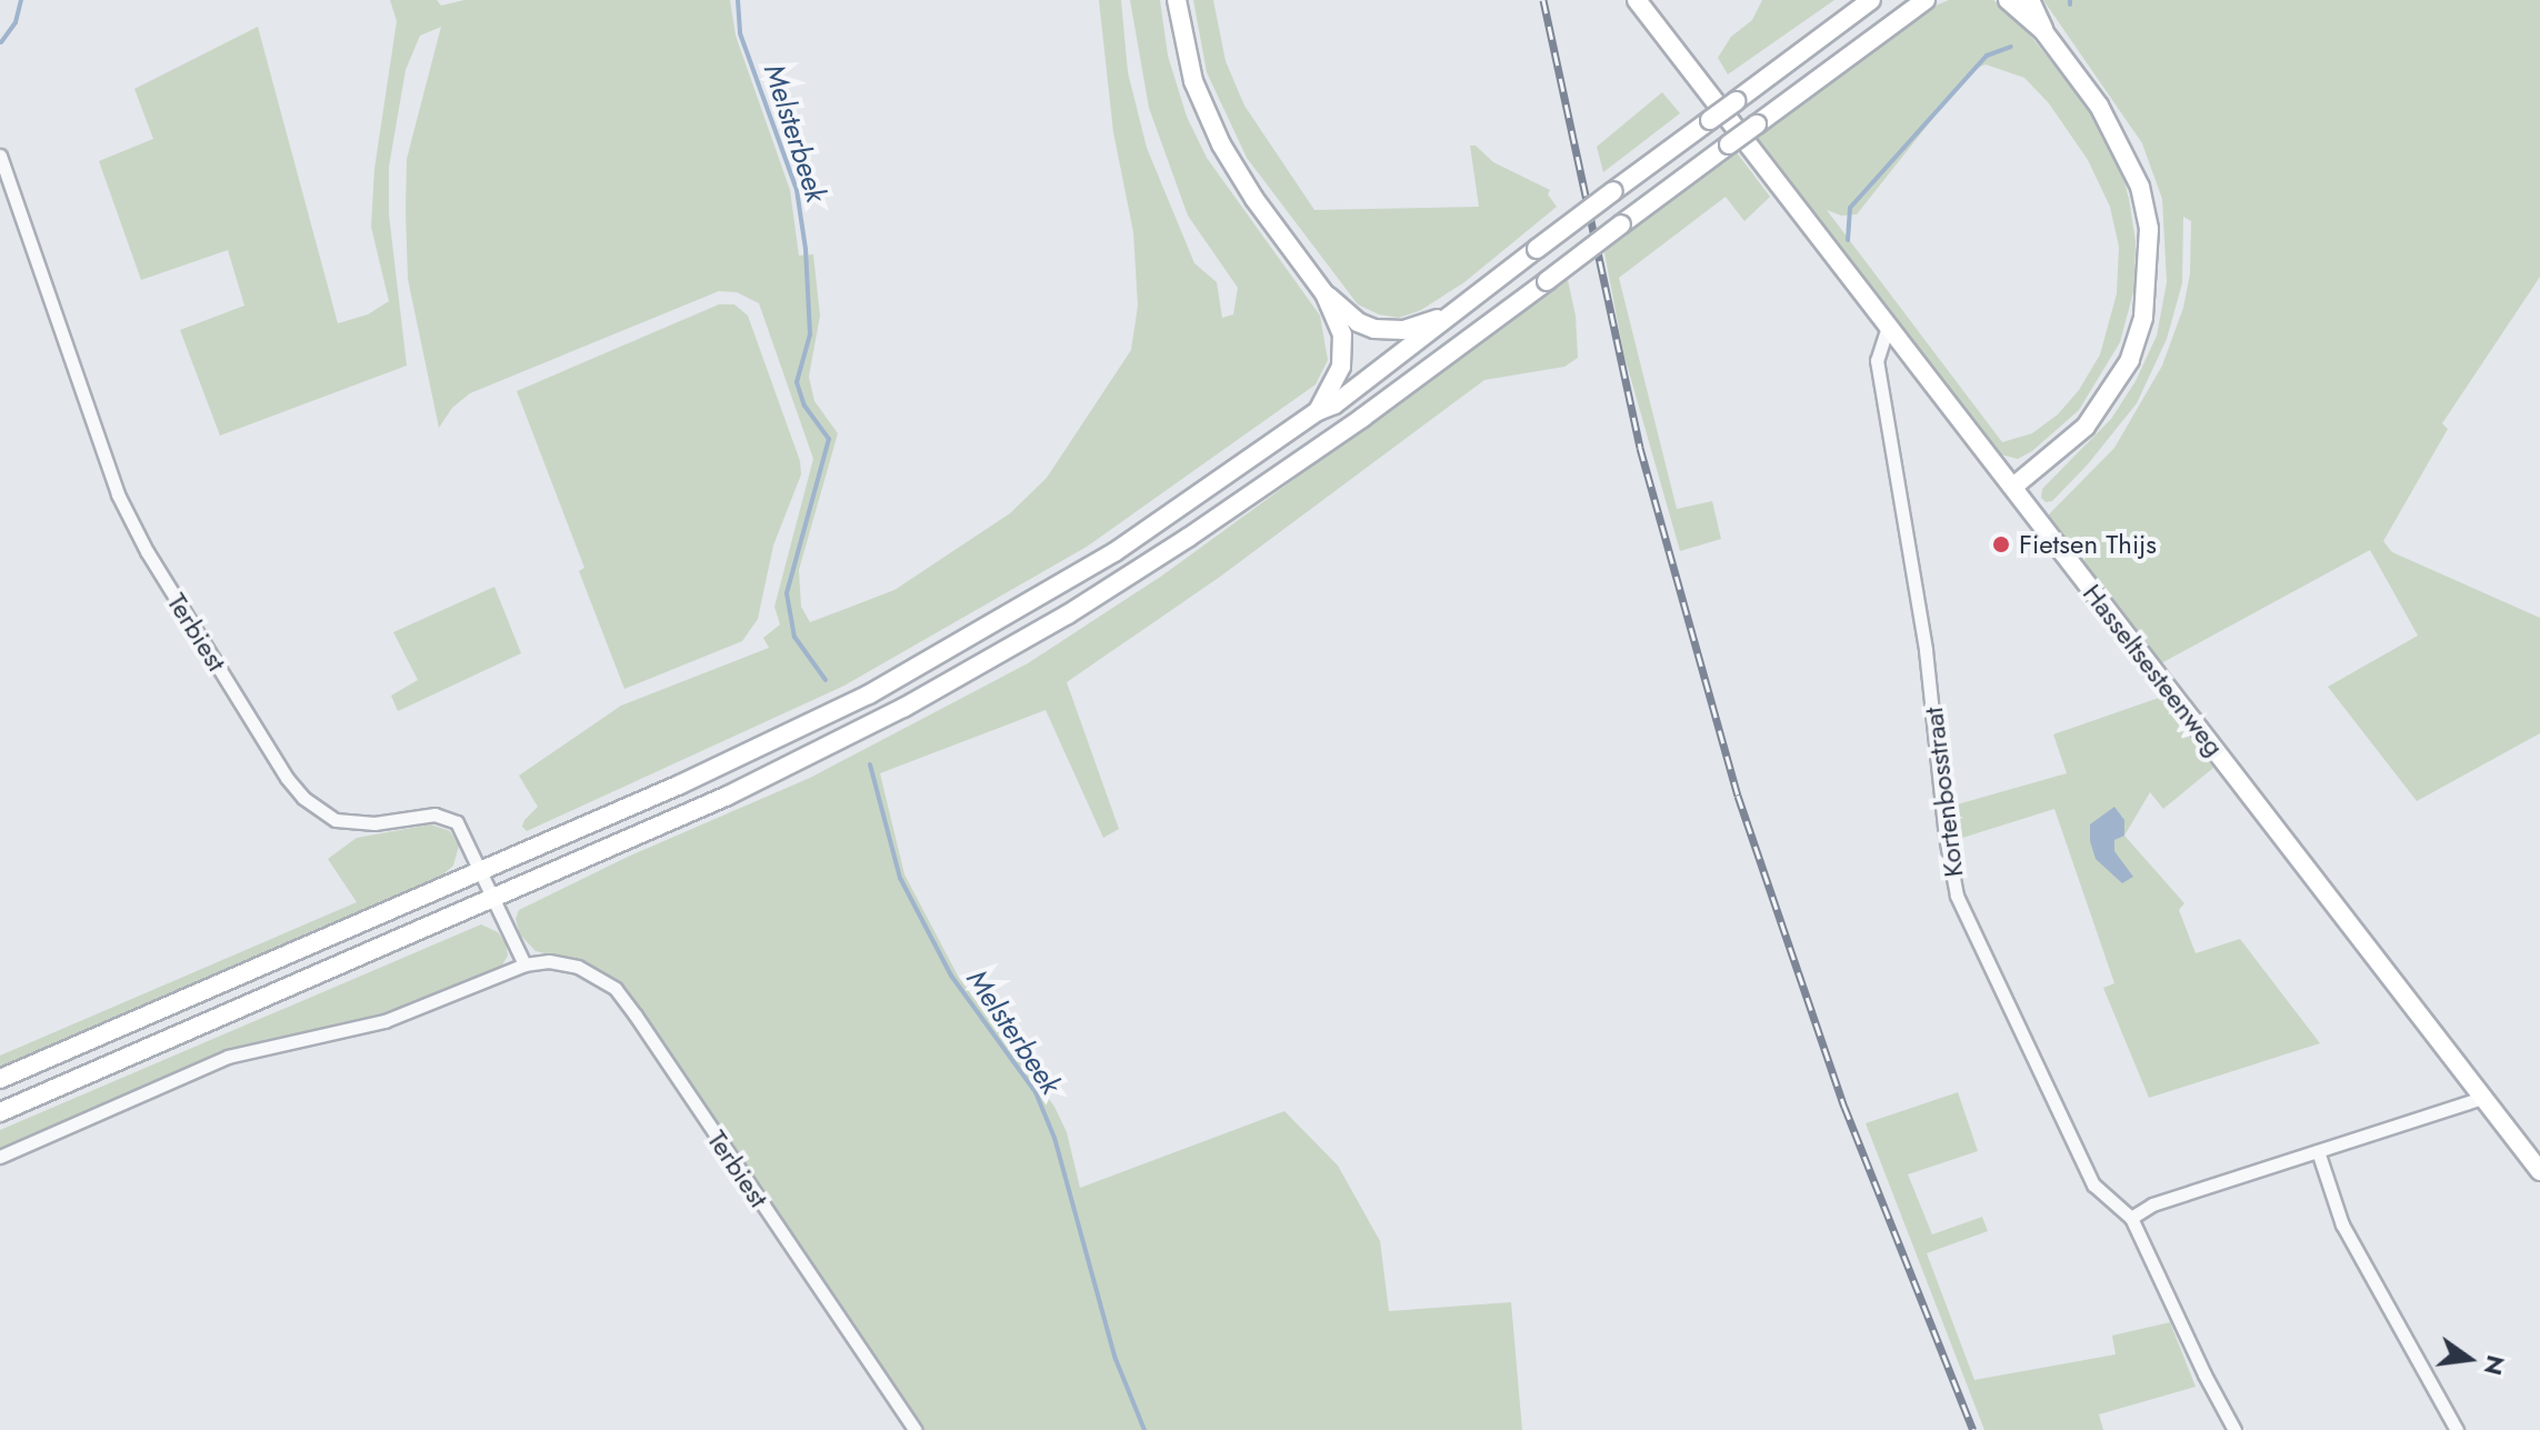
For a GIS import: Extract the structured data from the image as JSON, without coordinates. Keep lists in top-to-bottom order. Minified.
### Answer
{"streets":{"main road":["Hasseltsesteenweg"],"street":["Terbiest","Kortenbosstraat"]},"crossings":[["Hasseltsesteenweg","Kortenbosstraat"]],"water":["Melsterbeek"],"places":["Fietsen Thijs"],"north":"right"}
